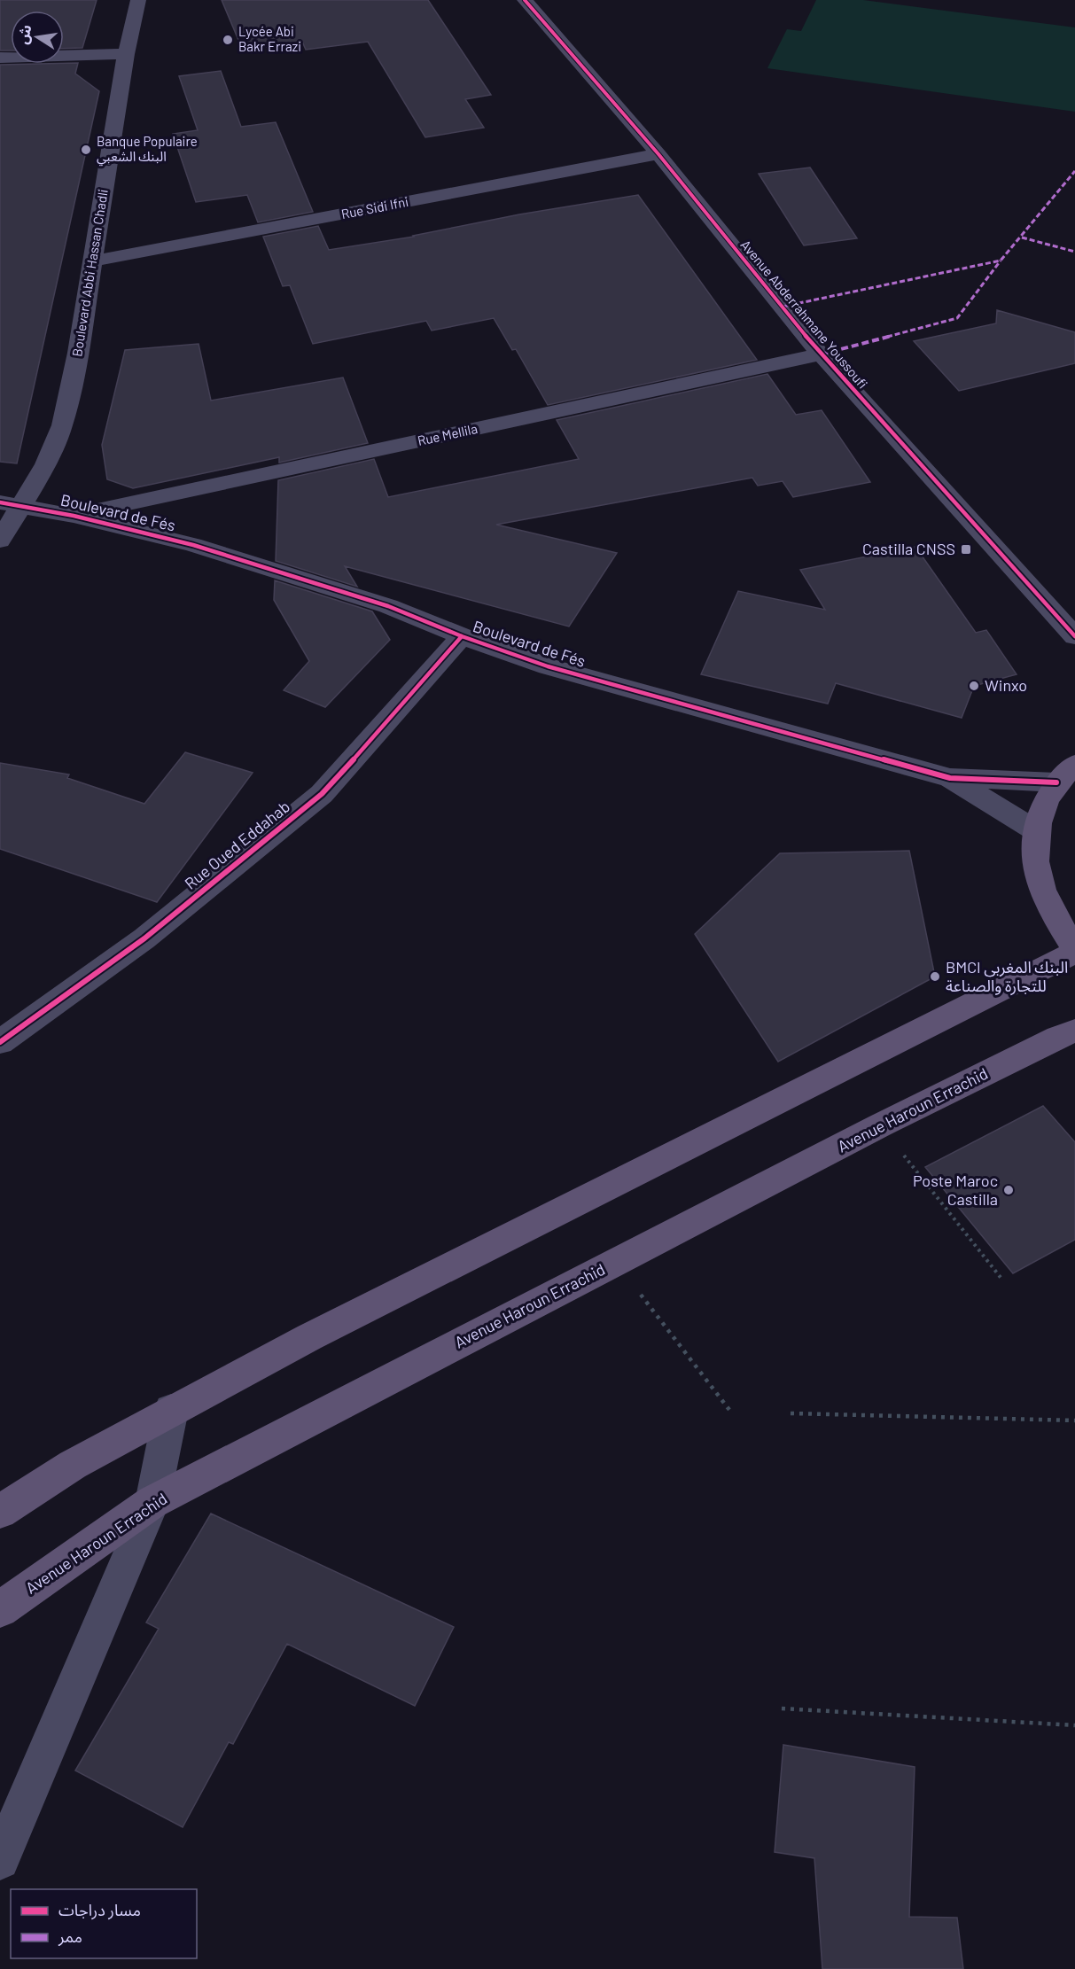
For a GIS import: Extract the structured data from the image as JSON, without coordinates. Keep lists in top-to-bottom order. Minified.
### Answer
{"streets":{"main road":["Avenue Haroun Errachid"],"street":["Rue Sidi Ifni","Boulevard Abbi Hassan Chadli","Avenue Abderrahmane Youssoufi","Rue Mellila","Boulevard de Fés","Rue Oued Eddahab"]},"crossings":[["Rue Sidi Ifni","Boulevard Abbi Hassan Chadli"],["Rue Sidi Ifni","Avenue Abderrahmane Youssoufi"],["Boulevard Abbi Hassan Chadli","Boulevard de Fés"],["Avenue Abderrahmane Youssoufi","Rue Mellila"],["Rue Mellila","Boulevard de Fés"],["Boulevard de Fés","Rue Oued Eddahab"]],"places":{"other":["Lycée Abi Bakr Errazi","Banque Populaire البنك الشعبي","Winxo","BMCI البنك المغربي للتجارة والصناعة","Poste Maroc Castilla"],"transit":["Castilla CNSS"]},"legend":["مسار دراجات","ممر"],"north":"left"}
